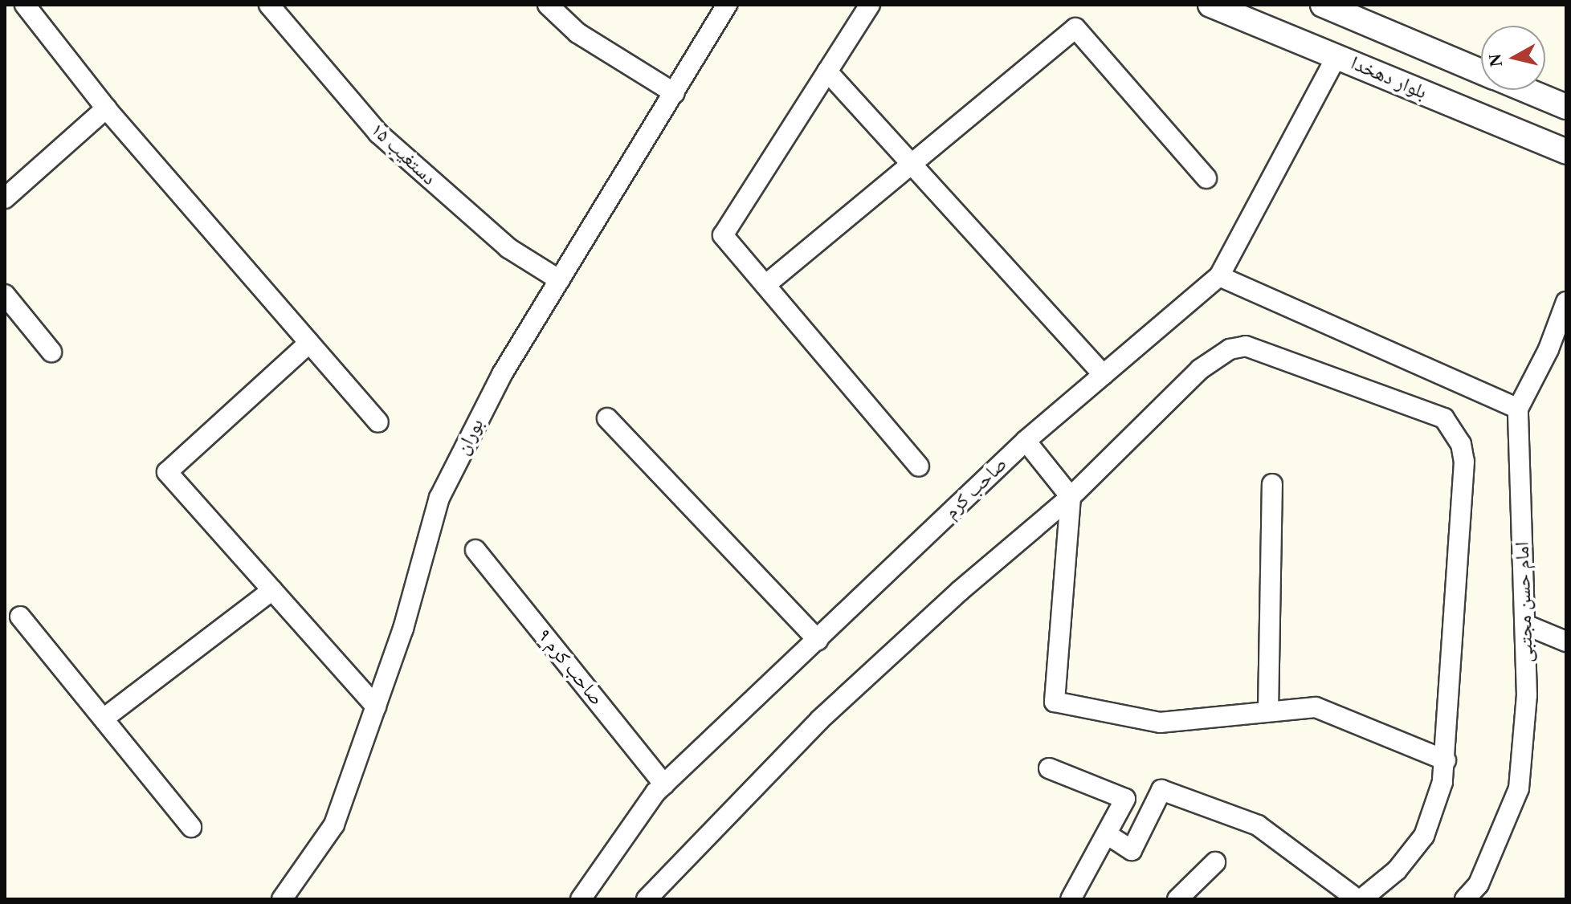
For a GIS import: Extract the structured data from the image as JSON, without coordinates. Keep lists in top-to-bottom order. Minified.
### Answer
{"streets":{"street":["بلوار دهخدا","دستغیب ۱۵","بوران","صاحب کرم","امام حسن مجتبی","صاحب کرم ۹"]},"crossings":[["بلوار دهخدا","صاحب کرم"],["دستغیب ۱۵","بوران"],["صاحب کرم","صاحب کرم ۹"]],"north":"left"}
